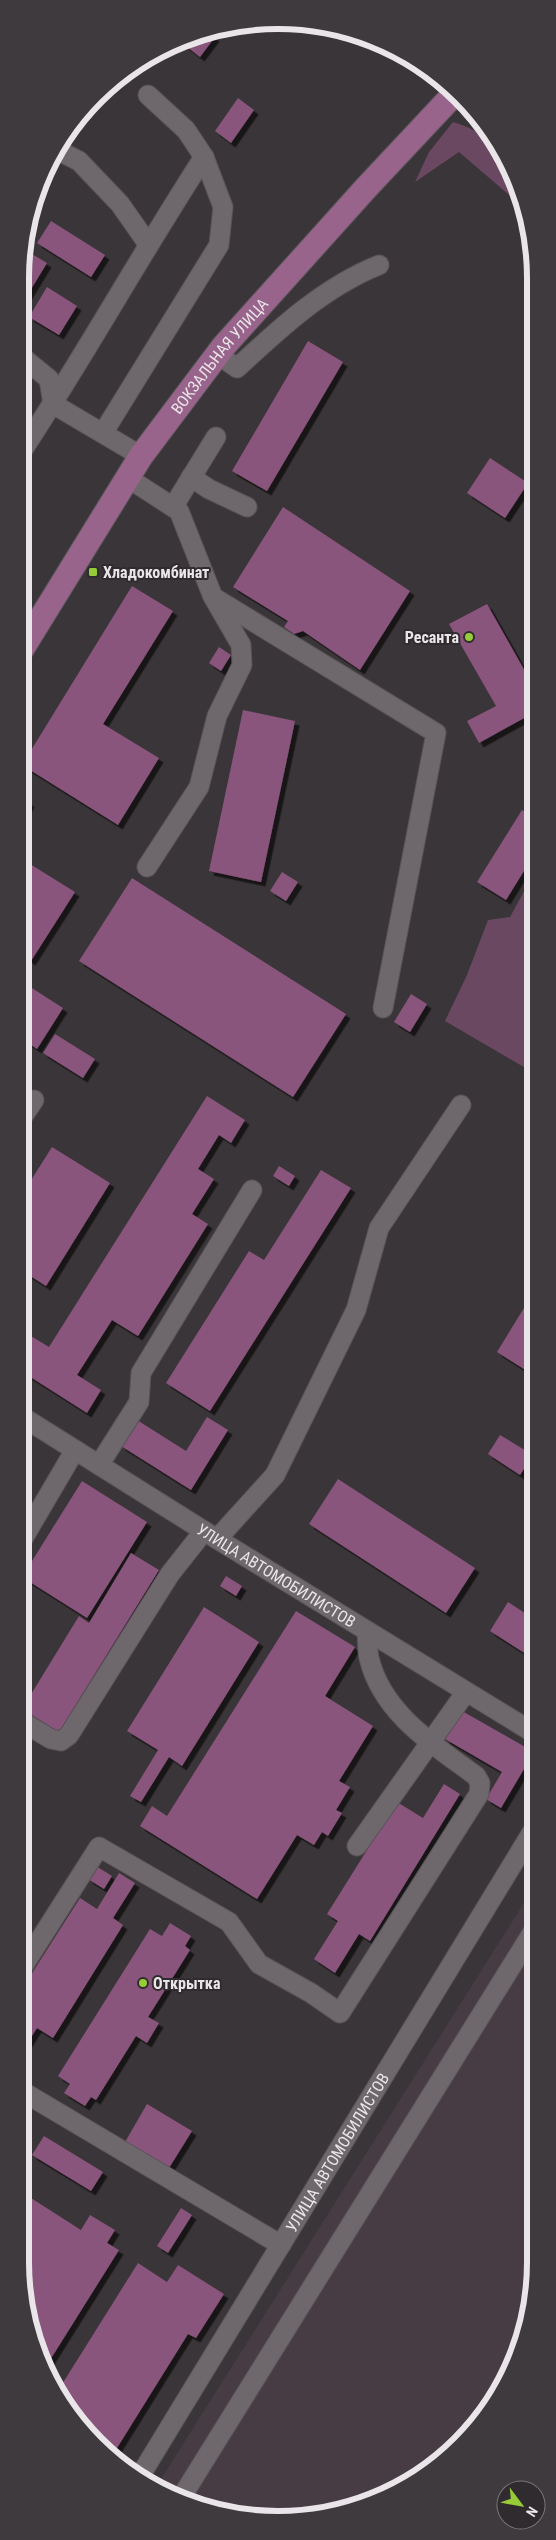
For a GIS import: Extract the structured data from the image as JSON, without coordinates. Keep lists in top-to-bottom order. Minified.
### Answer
{"streets":{"main road":["ВОКЗАЛЬНАЯ УЛИЦА"],"street":["УЛИЦА АВТОМОБИЛИСТОВ"]},"places":{"transit":["Хладокомбинат"],"other":["Ресанта","Открытка"]},"north":"bottom right"}
